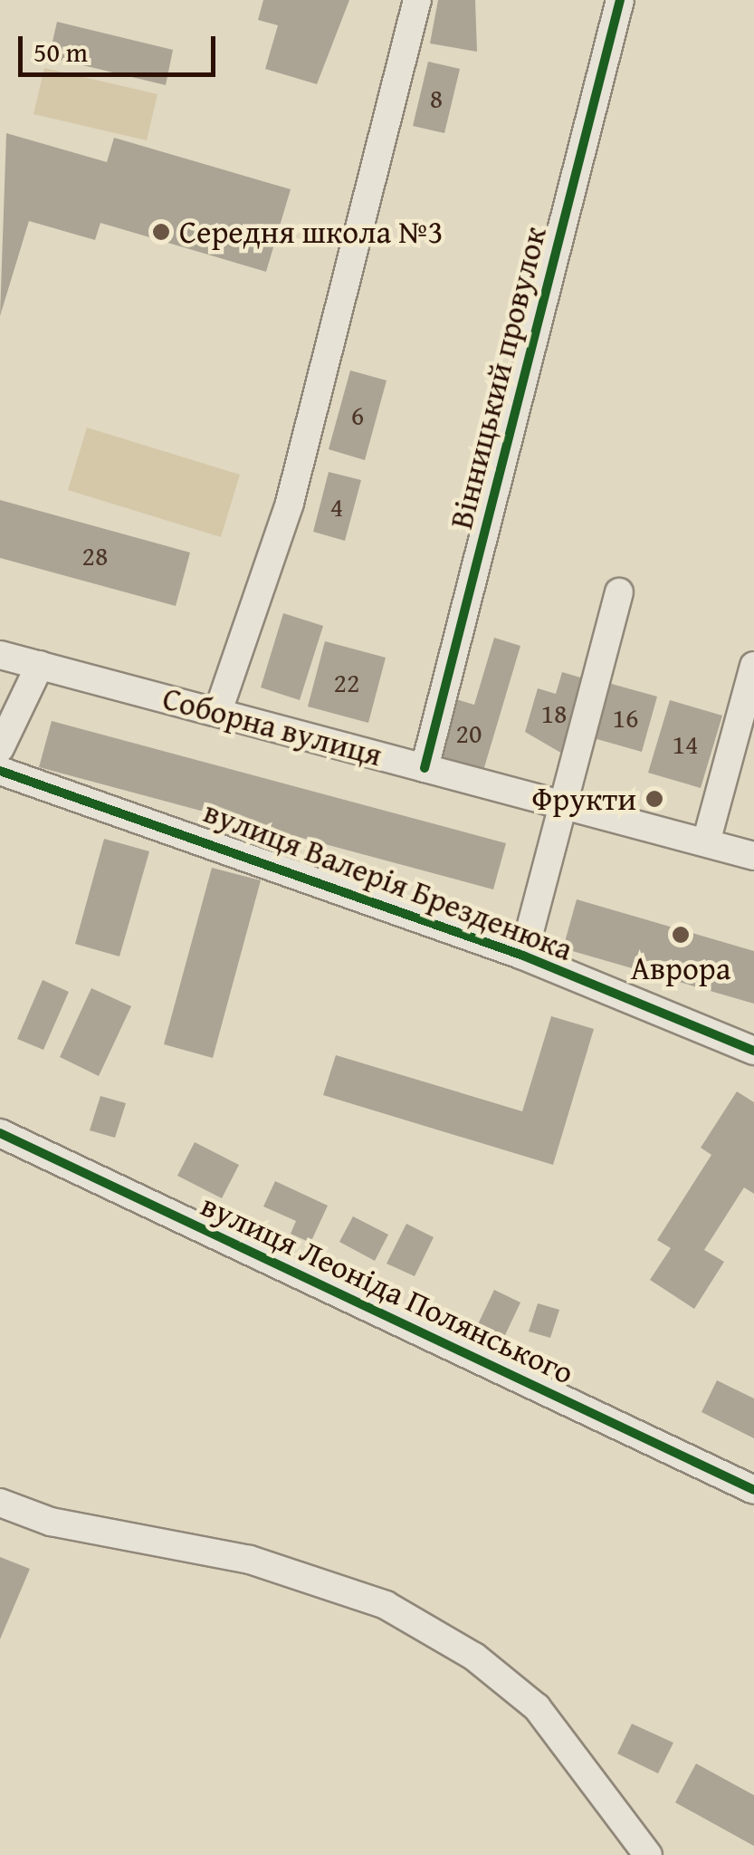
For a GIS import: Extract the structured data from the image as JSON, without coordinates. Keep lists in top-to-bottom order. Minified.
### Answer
{"streets":{"street":["Вінницький провулок","Соборна вулиця","вулиця Валерія Брезденюка","вулиця Леоніда Полянського"]},"crossings":[["Вінницький провулок","Соборна вулиця"]],"places":["Середня школа №3","Фрукти","Аврора"],"house_numbers":["8","6","4","28","22","18","16","20","14"],"scale_bar":"50 m"}
